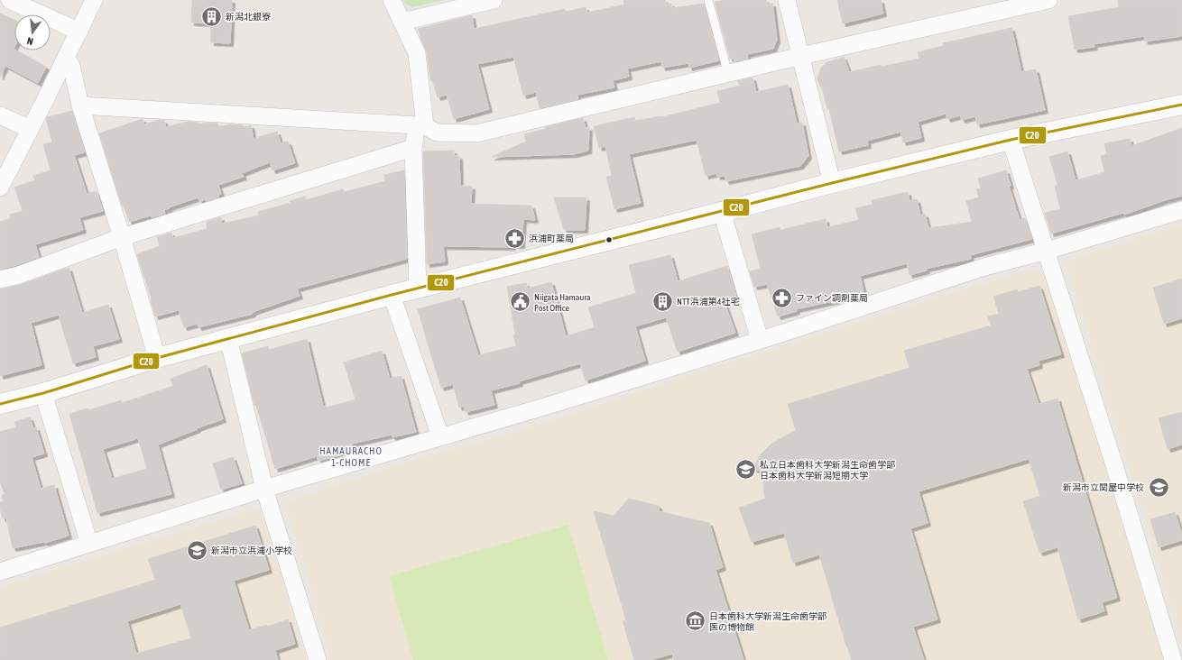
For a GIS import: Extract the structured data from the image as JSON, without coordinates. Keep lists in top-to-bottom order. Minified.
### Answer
{"districts":["HAMAURACHO 1-CHOME"],"places":{"building":["新潟北銀寮","NTT浜浦第4社宅"],"pharmacy":["浜浦町薬局","ファイン調剤薬局"],"public building":["Niigata Hamaura Post Office"],"school or university":["私立日本歯科大学新潟生命歯学部 日本歯科大学新潟短期大学","新潟市立関屋中学校","新潟市立浜浦小学校"],"museum":["日本歯科大学新潟生命歯学部 医の博物館"]},"lines":["transit line C20"],"north":"bottom"}
